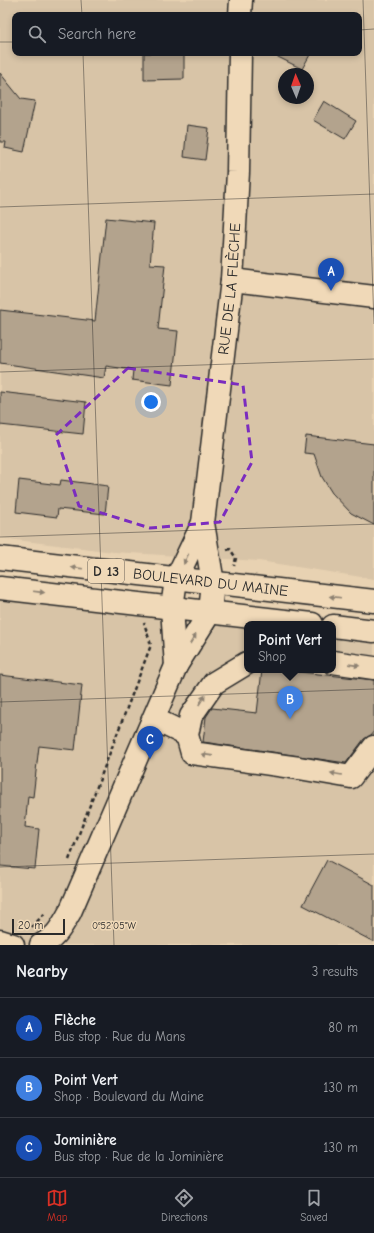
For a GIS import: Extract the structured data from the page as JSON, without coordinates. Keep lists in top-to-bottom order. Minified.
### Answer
{"streets":{"street":["RUE DE LA FLÈCHE","D 13","BOULEVARD DU MAINE"]},"scale_bar":"20 m","north":"top","page":{"search":"Search here","pins":["A","B","C"],"popup":["Point Vert","Shop"],"scale":"20 m","heading":["Nearby","3 results"],"list":[{"mark":"A","name":"Flèche","note":"Bus stop · Rue du Mans","value":"80 m"},{"mark":"B","name":"Point Vert","note":"Shop · Boulevard du Maine","value":"130 m"},{"mark":"C","name":"Jominière","note":"Bus stop · Rue de la Jominière","value":"130 m"}],"nav":["Map","Directions","Saved"]},"coordinates":["0°52'05\"W"]}
